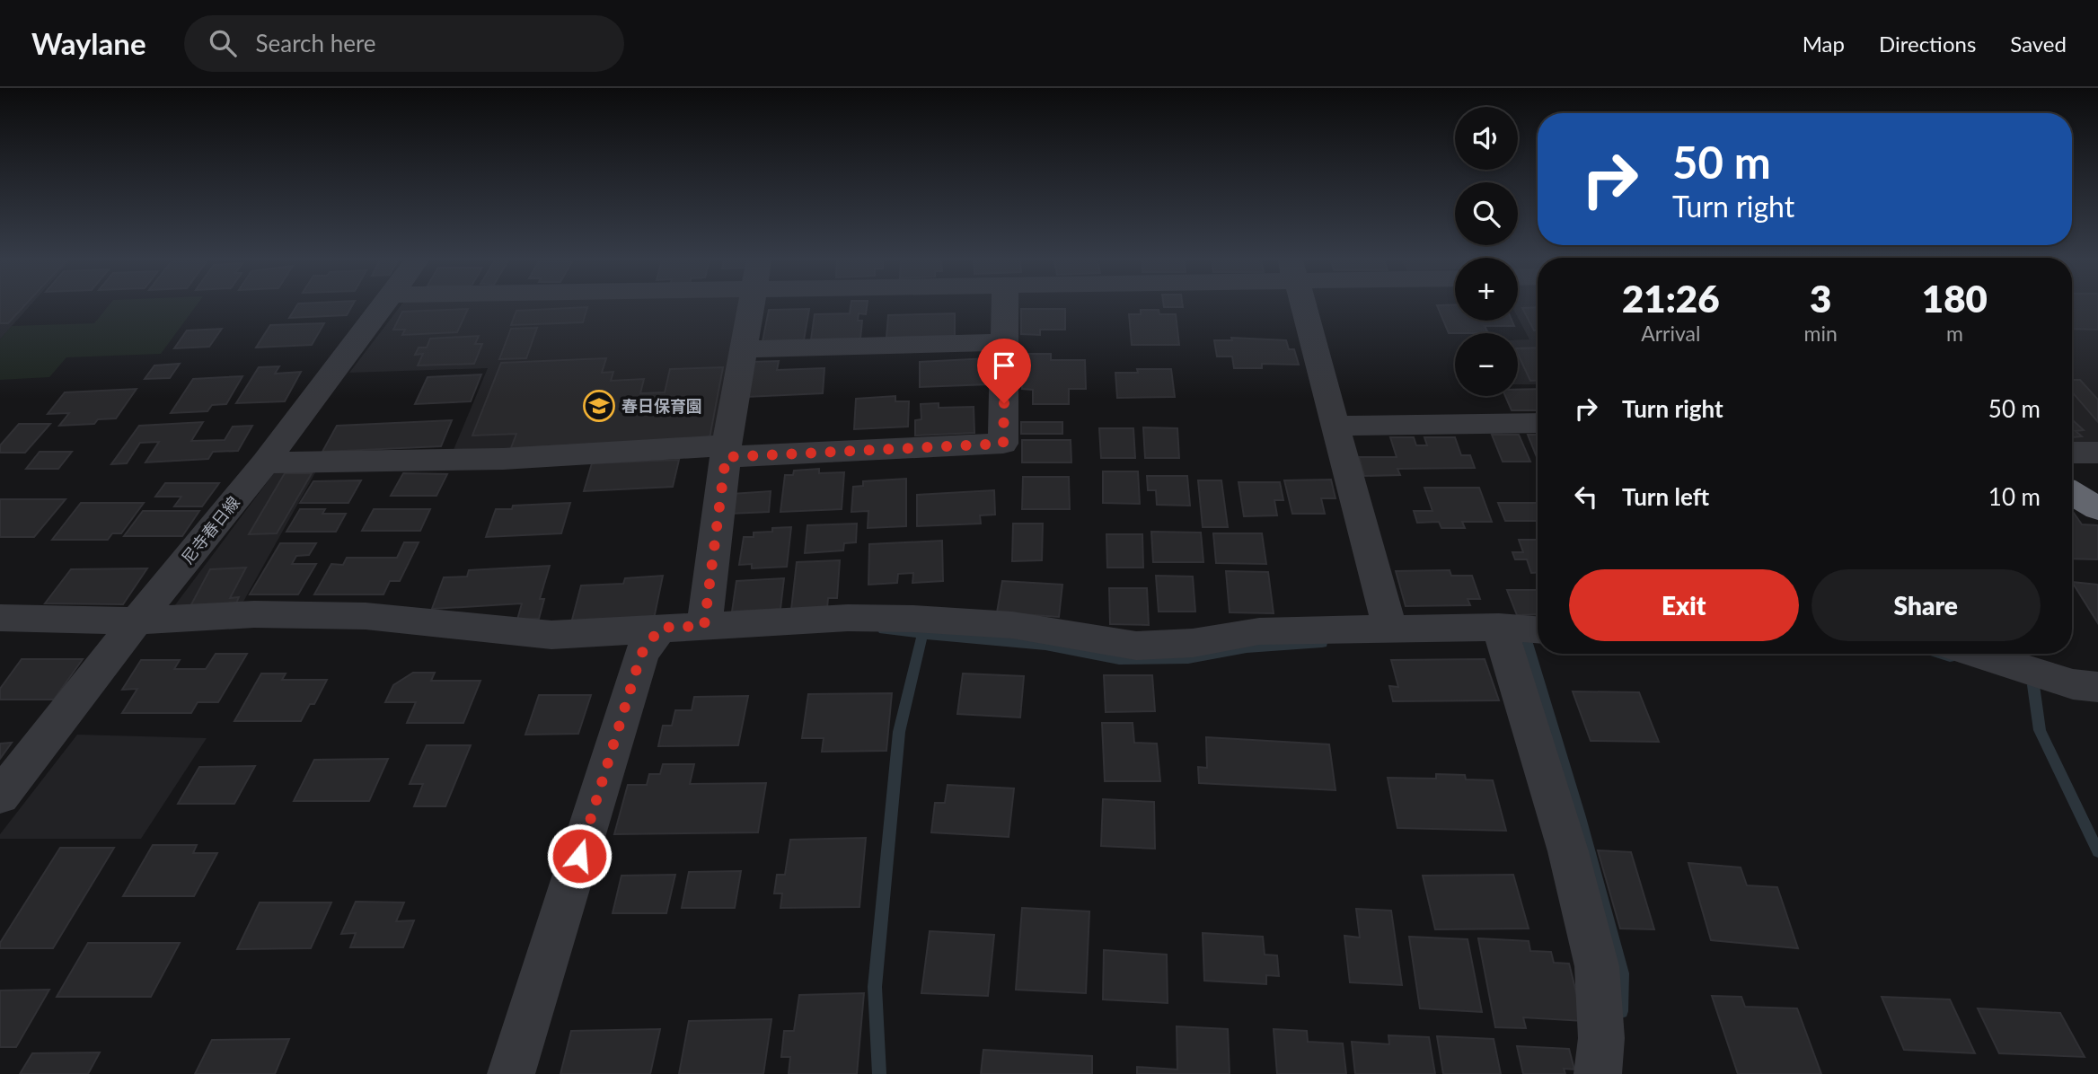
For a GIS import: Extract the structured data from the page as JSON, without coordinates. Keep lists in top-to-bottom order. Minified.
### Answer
{"streets":{"street":["尼寺春日線"]},"places":{"school or university":["春日保育園"]},"page":{"header":"Waylane","search":"Search here","nav":["Map","Directions","Saved"],"map_buttons":["+","−"],"turn":["50 m","Turn right"],"eta":["21:26","Arrival","3","min","180","m"],"list":[{"name":"Turn right","value":"50 m"},{"name":"Turn left","value":"10 m"}],"buttons":["Exit","Share"]}}
